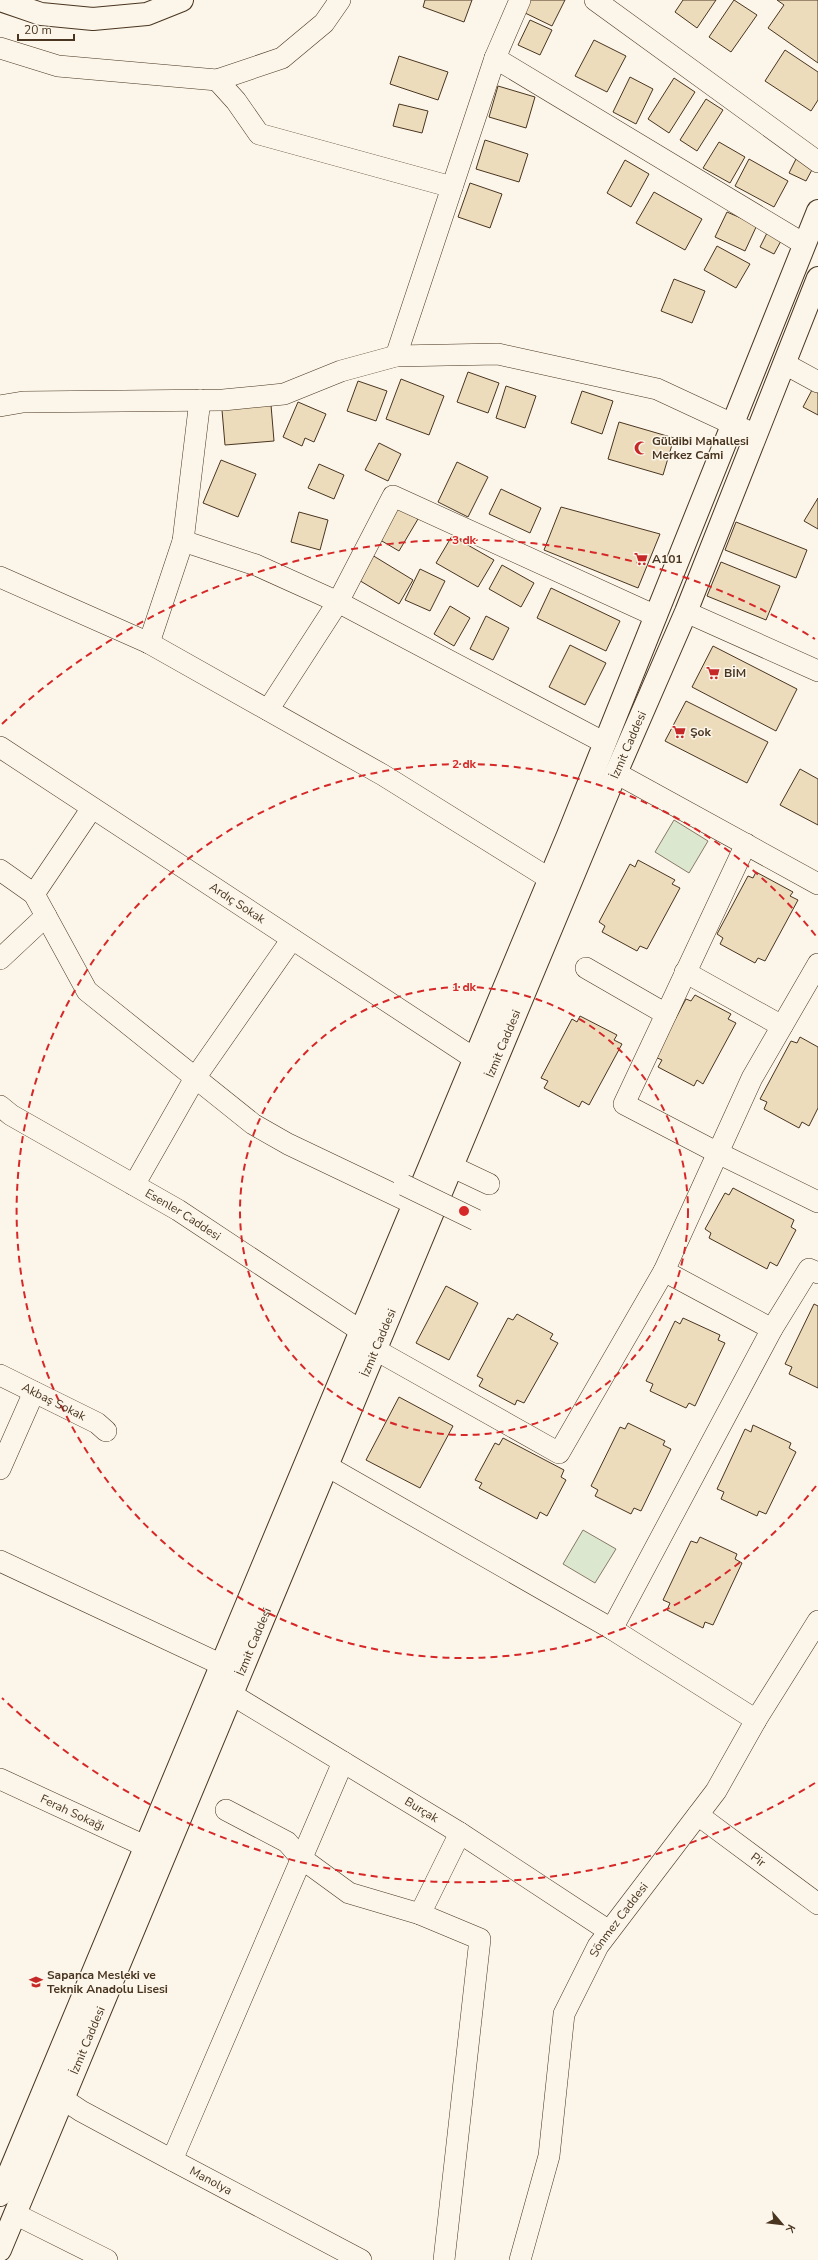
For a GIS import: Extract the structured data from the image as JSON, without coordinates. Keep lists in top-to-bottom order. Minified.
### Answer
{"streets":{"main road":["İzmit Caddesi"],"street":["Ardıç Sokak","Esenler Caddesi","Akbaş Sokak","Burçak","Ferah Sokağı","Pir","Sönmez Caddesi","Manolya"]},"crossings":[["İzmit Caddesi","Ardıç Sokak"],["İzmit Caddesi","Esenler Caddesi"],["İzmit Caddesi","Burçak"],["İzmit Caddesi","Ferah Sokağı"],["İzmit Caddesi","Manolya"],["Burçak","Sönmez Caddesi"],["Pir","Sönmez Caddesi"]],"places":{"mosque":["Güldibi Mahallesi Merkez Cami"],"supermarket":["A101","BİM","Şok"],"school or university":["Sapanca Mesleki ve Teknik Anadolu Lisesi"]},"scale_bar":"20 m","north":"bottom right","rings":["3 dk","2 dk","1 dk"]}
